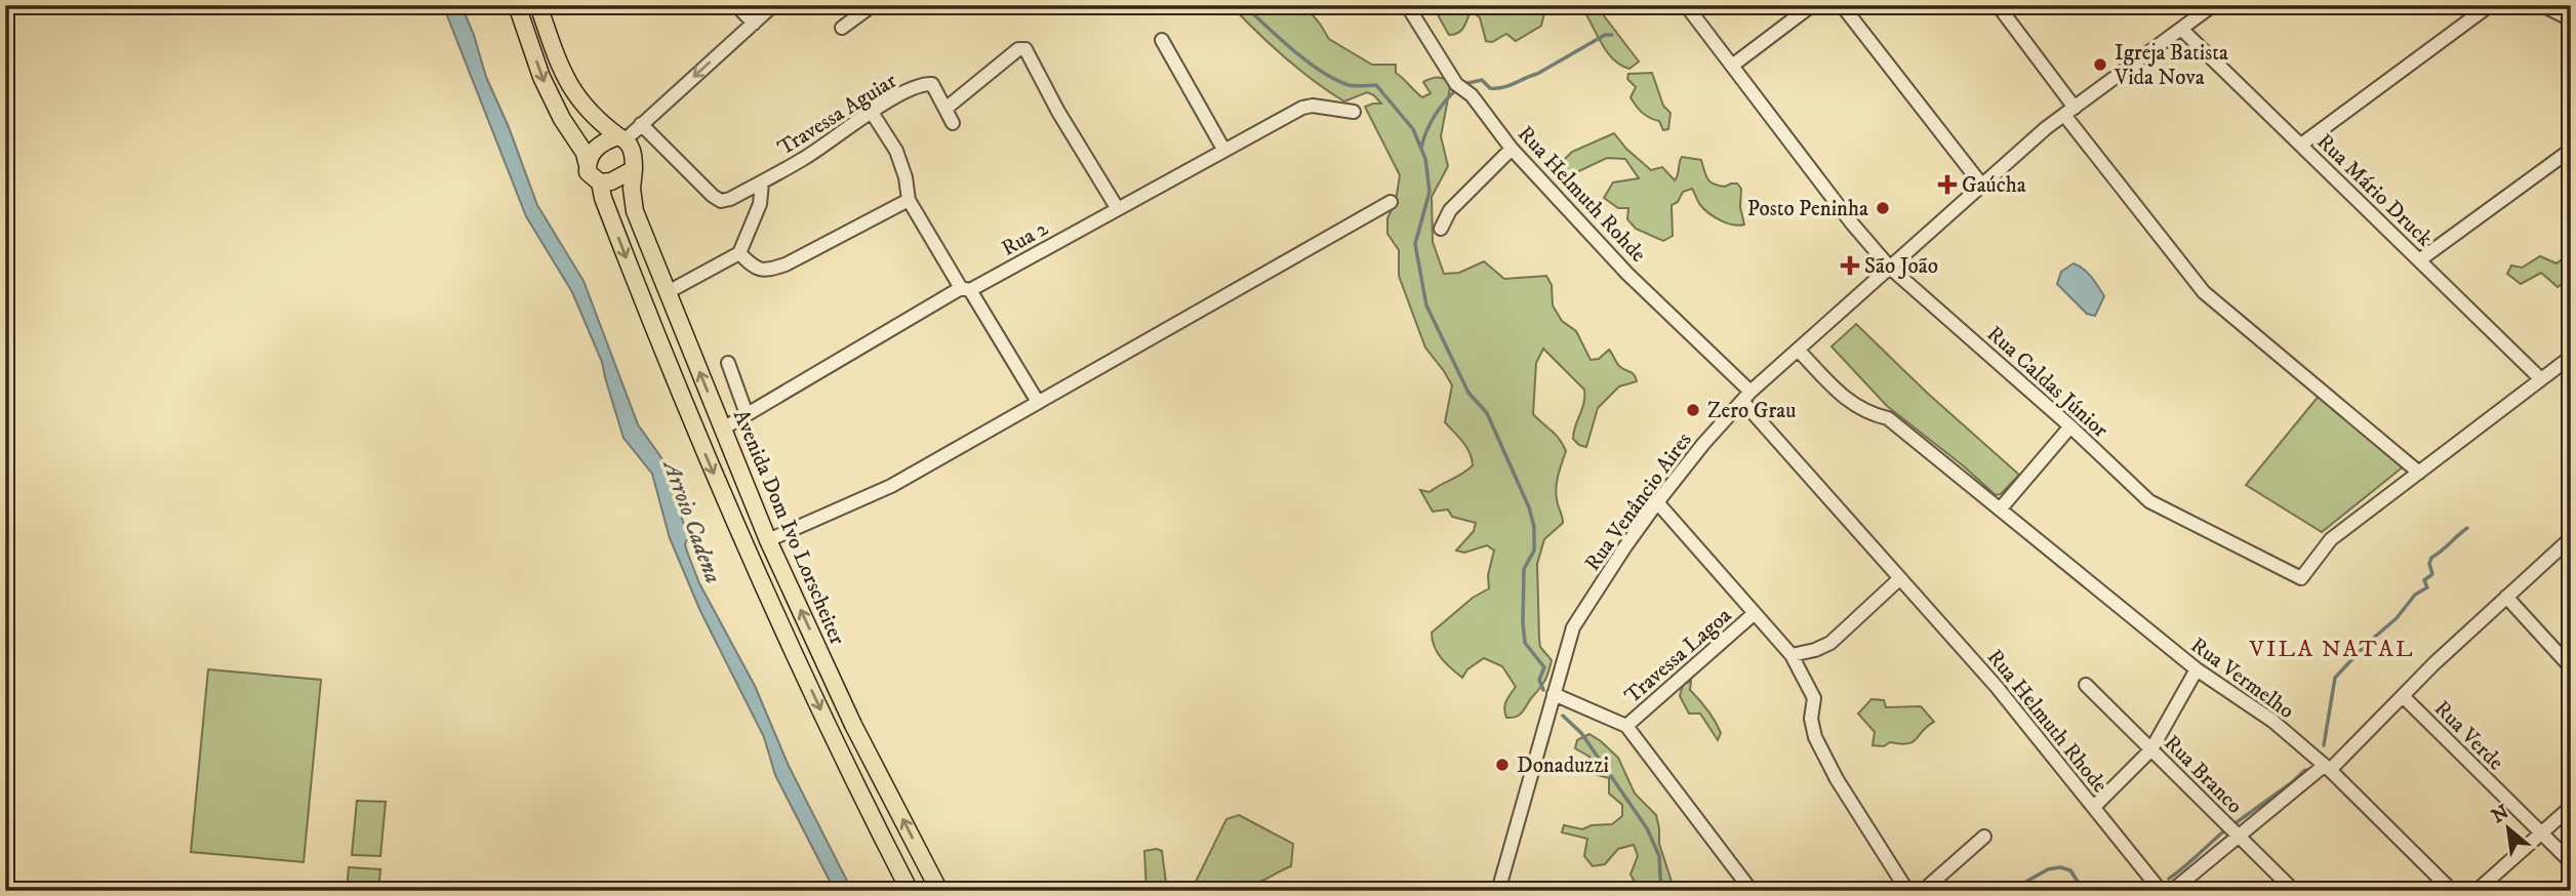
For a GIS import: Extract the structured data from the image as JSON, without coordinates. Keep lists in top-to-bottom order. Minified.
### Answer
{"streets":{"main road":["Avenida Dom Ivo Lorscheiter"],"street":["Travessa Aguiar","Rua Mário Druck","Rua Helmuth Rohde","Rua 2","Rua Caldas Júnior","Rua Venâncio Aires","Travessa Lagoa","Rua Vermelho","Rua Helmuth Rhode","Rua Verde","Rua Branco"]},"crossings":[["Rua Mário Druck","Rua Caldas Júnior"],["Rua Mário Druck","Rua Venâncio Aires"],["Rua Helmuth Rohde","Rua Venâncio Aires"],["Rua Helmuth Rohde","Rua Helmuth Rhode"],["Rua 2","Avenida Dom Ivo Lorscheiter"],["Rua Caldas Júnior","Rua Venâncio Aires"],["Rua Venâncio Aires","Rua Vermelho"]],"districts":["VILA NATAL"],"water":["Arroio Cadena"],"places":{"other":["Igreja Batista Vida Nova","Posto Peninha","Zero Grau","Donaduzzi"],"health":["Gaúcha","São João"]},"north":"top left"}
